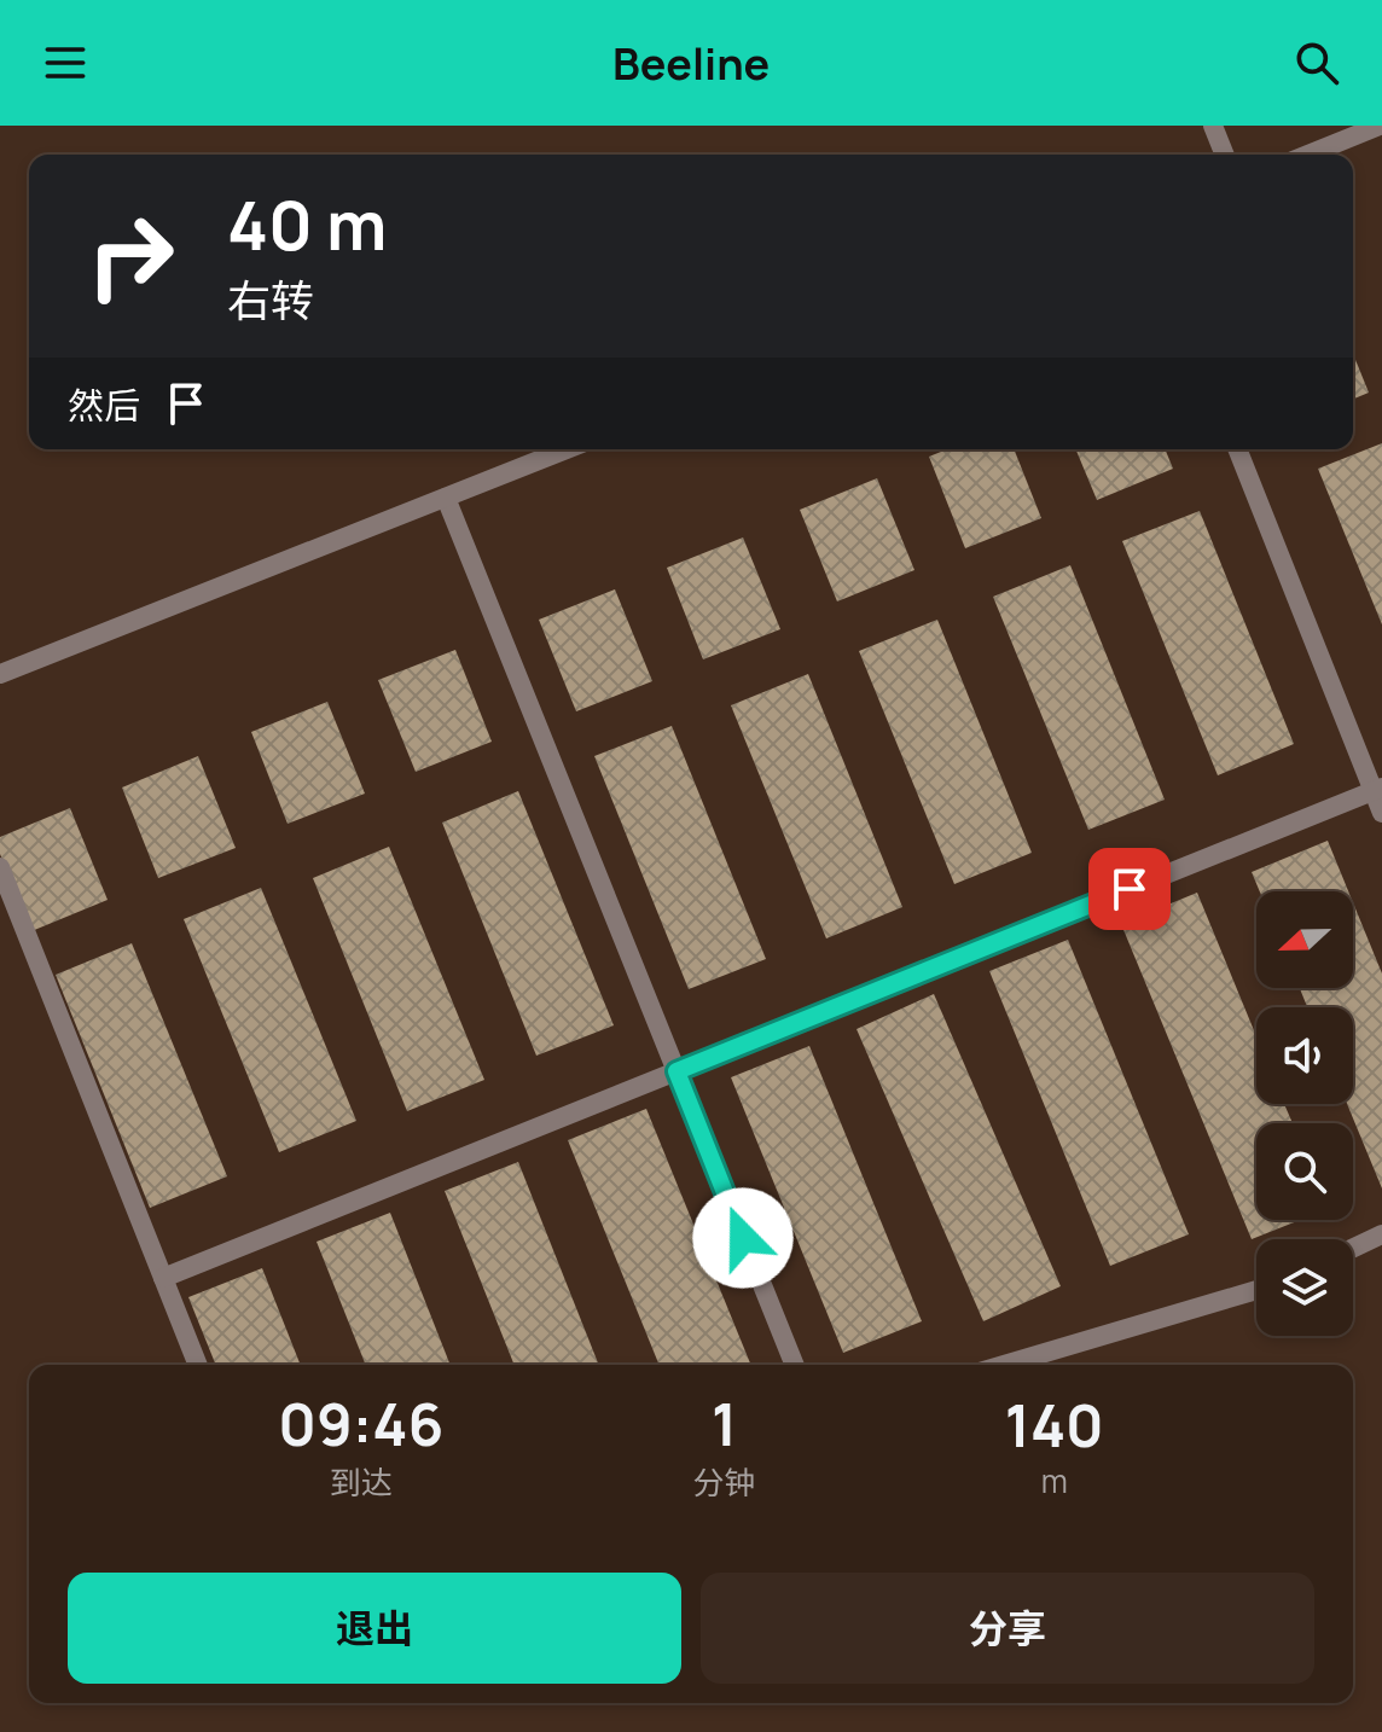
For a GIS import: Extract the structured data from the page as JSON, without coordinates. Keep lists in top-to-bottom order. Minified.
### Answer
{"north":"left","page":{"header":"Beeline","turn":["40 m","右转"],"then":"然后","eta":["09:46","到达","1","分钟","140","m"],"buttons":["退出","分享"]}}
